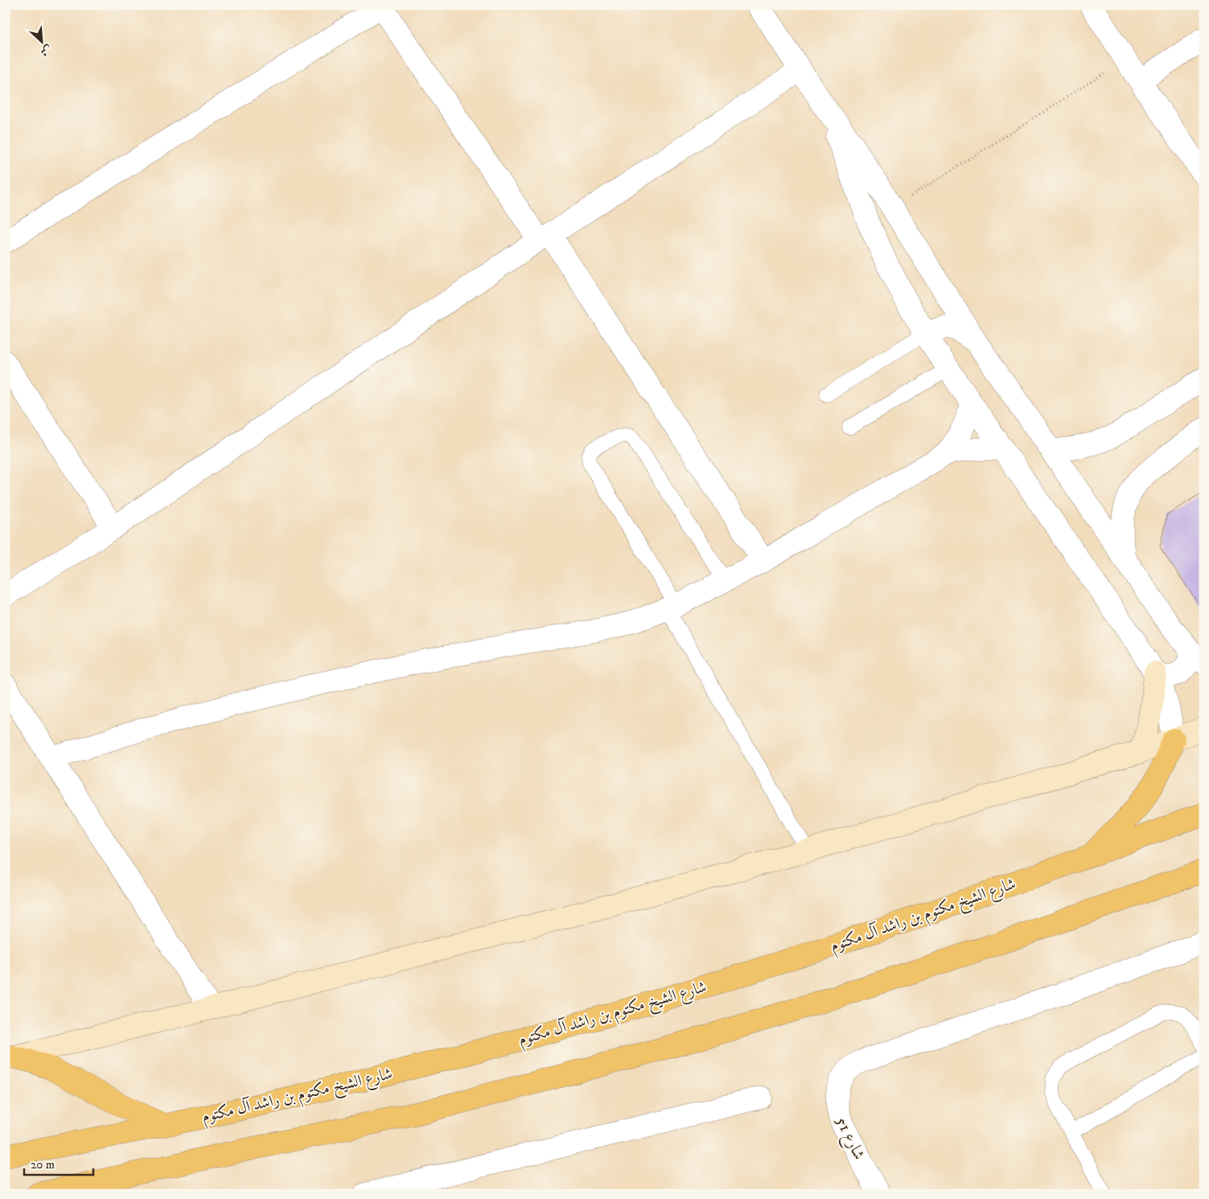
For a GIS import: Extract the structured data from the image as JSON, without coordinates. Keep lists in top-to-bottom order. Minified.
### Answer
{"streets":{"main road":["شارع الشيخ مكتوم بن راشد آل مكتوم"],"street":["شارع 51"]},"scale_bar":"20 m","north":"bottom right"}
